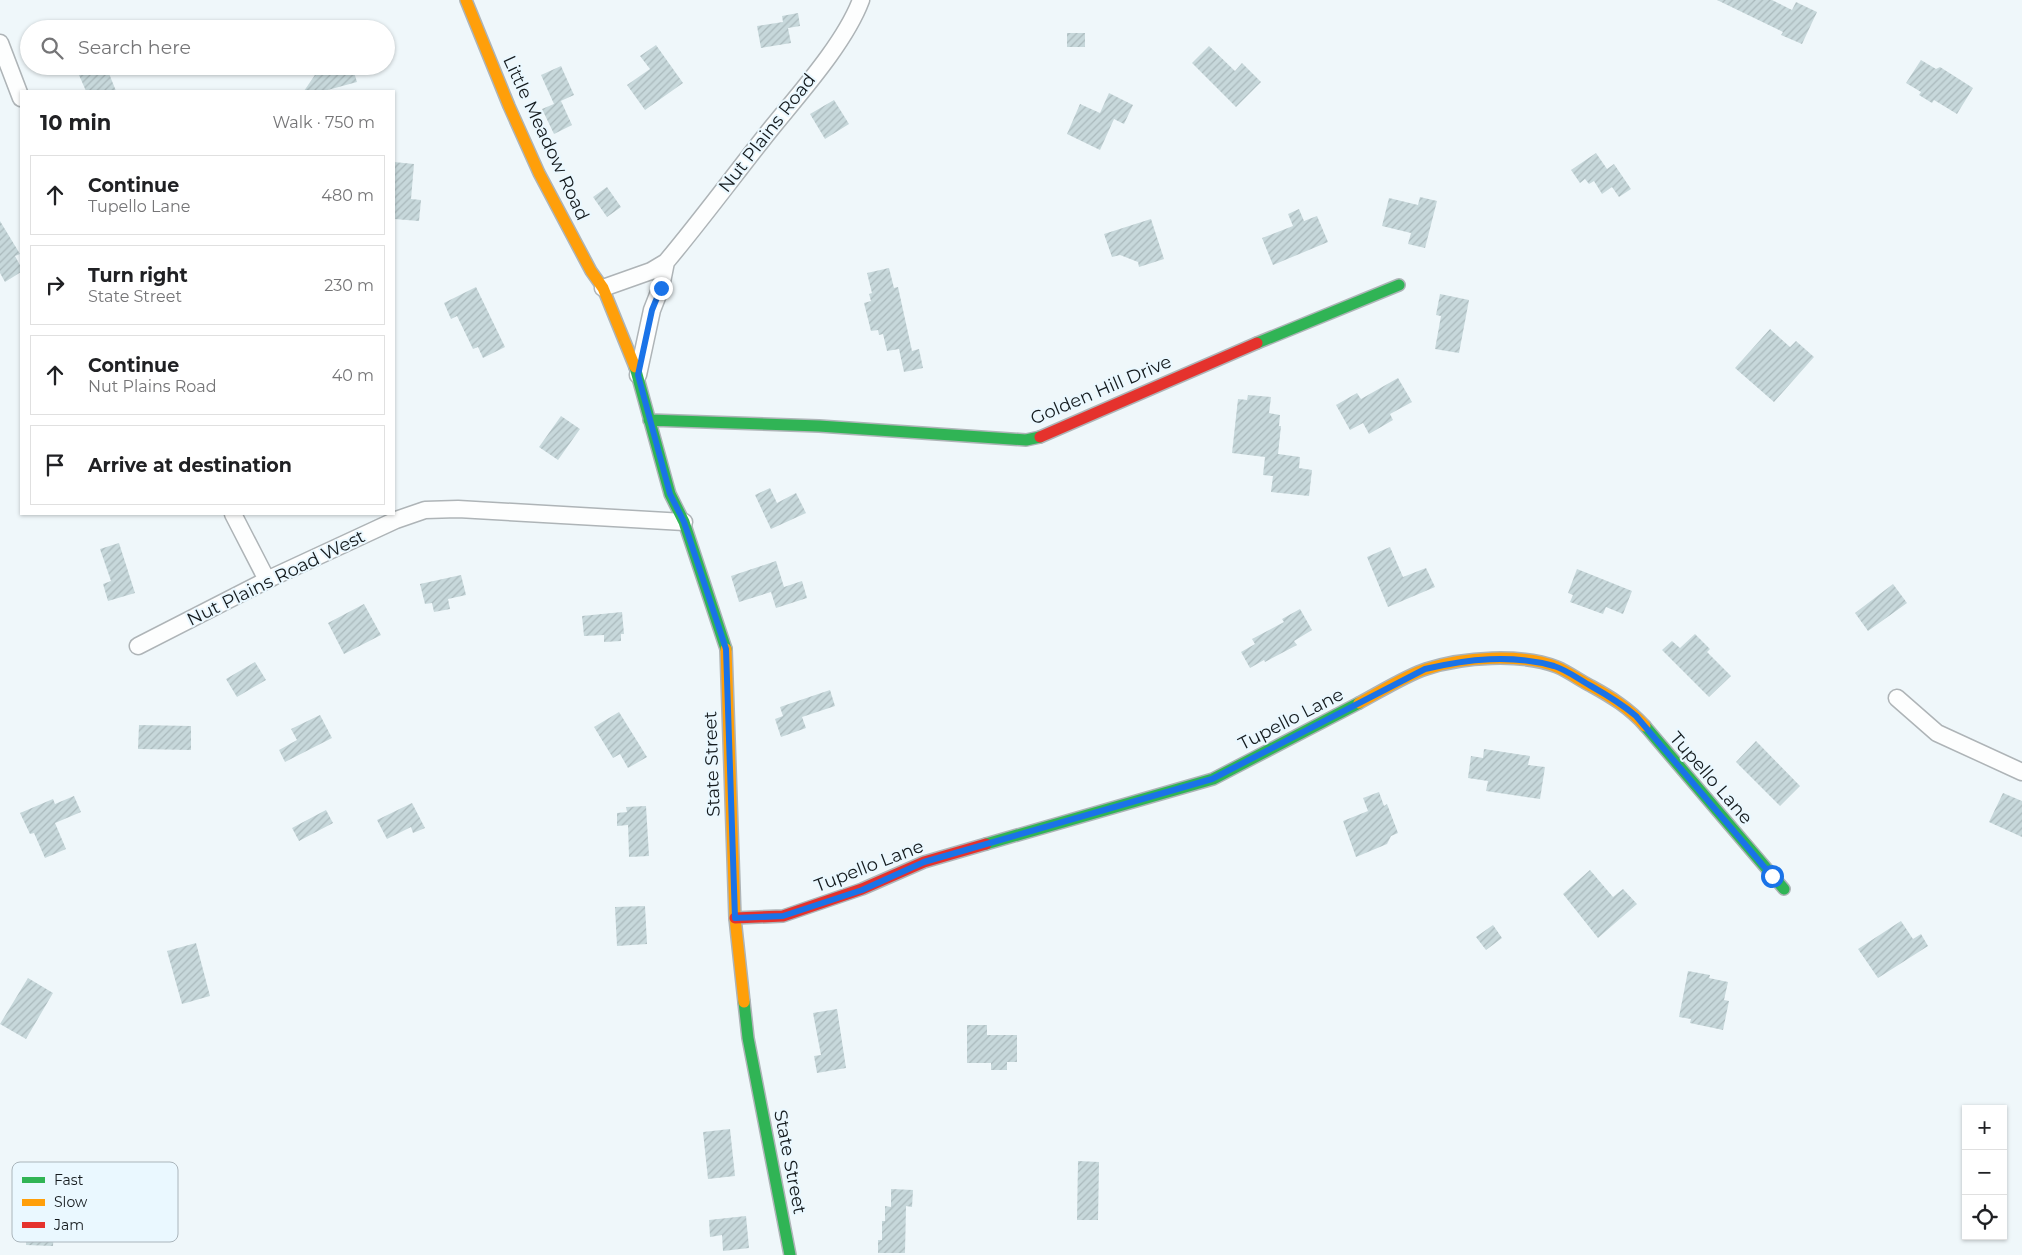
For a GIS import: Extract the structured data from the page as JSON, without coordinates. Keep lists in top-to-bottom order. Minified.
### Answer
{"streets":{"street":["Nut Plains Road","Little Meadow Road","Golden Hill Drive","Nut Plains Road West","Tupello Lane","State Street"]},"crossings":[["Nut Plains Road","Little Meadow Road"],["Nut Plains Road","State Street"],["Little Meadow Road","State Street"],["Golden Hill Drive","State Street"],["Nut Plains Road West","State Street"],["Tupello Lane","State Street"]],"legend":["Fast","Slow","Jam"],"page":{"search":"Search here","heading":["10 min","Walk · 750 m"],"list":[["Continue","Tupello Lane","480 m"],["Turn right","State Street","230 m"],["Continue","Nut Plains Road","40 m"],"Arrive at destination"],"map_buttons":["+","−"]}}
